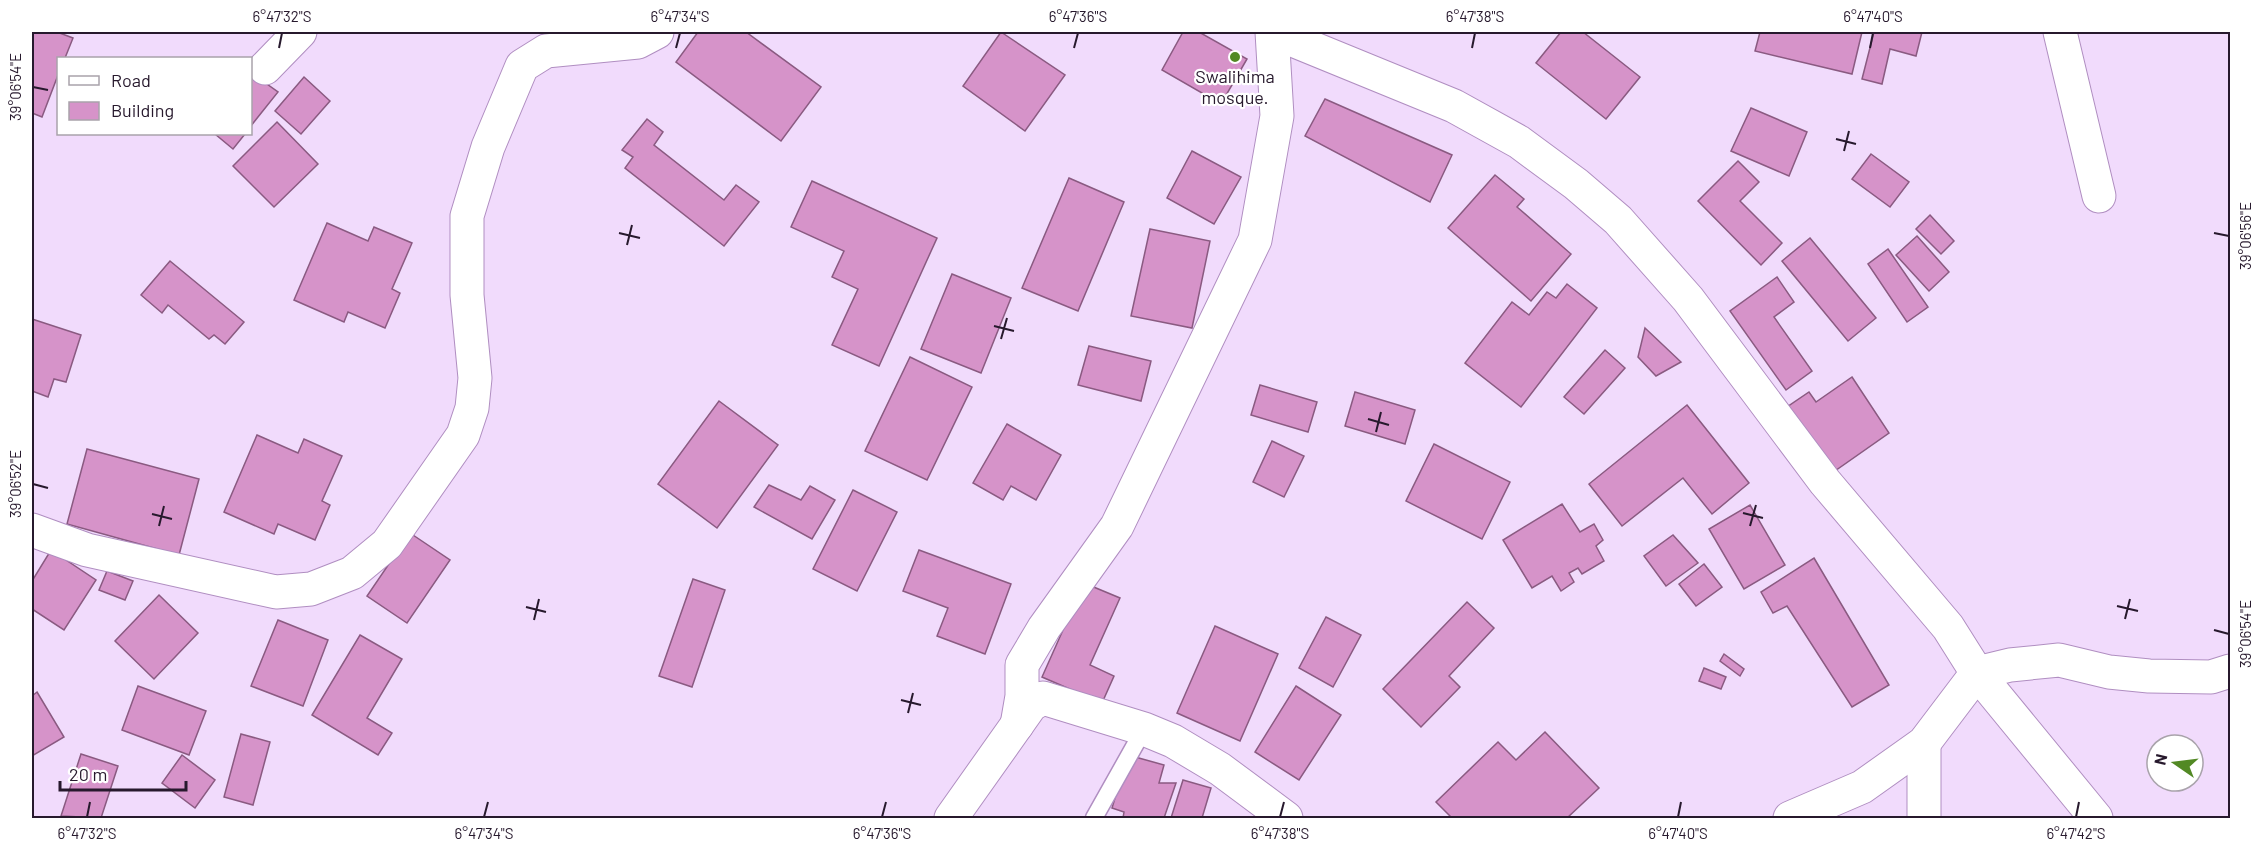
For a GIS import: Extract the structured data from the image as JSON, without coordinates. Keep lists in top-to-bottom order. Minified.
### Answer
{"places":["Swalihima mosque."],"legend":["Road","Building"],"scale_bar":"20 m","north":"left","coordinates":["6°47'32\"S","6°47'34\"S","6°47'36\"S","6°47'38\"S","6°47'40\"S","39°06'54\"E","39°06'56\"E","39°06'52\"E","6°47'42\"S"]}
